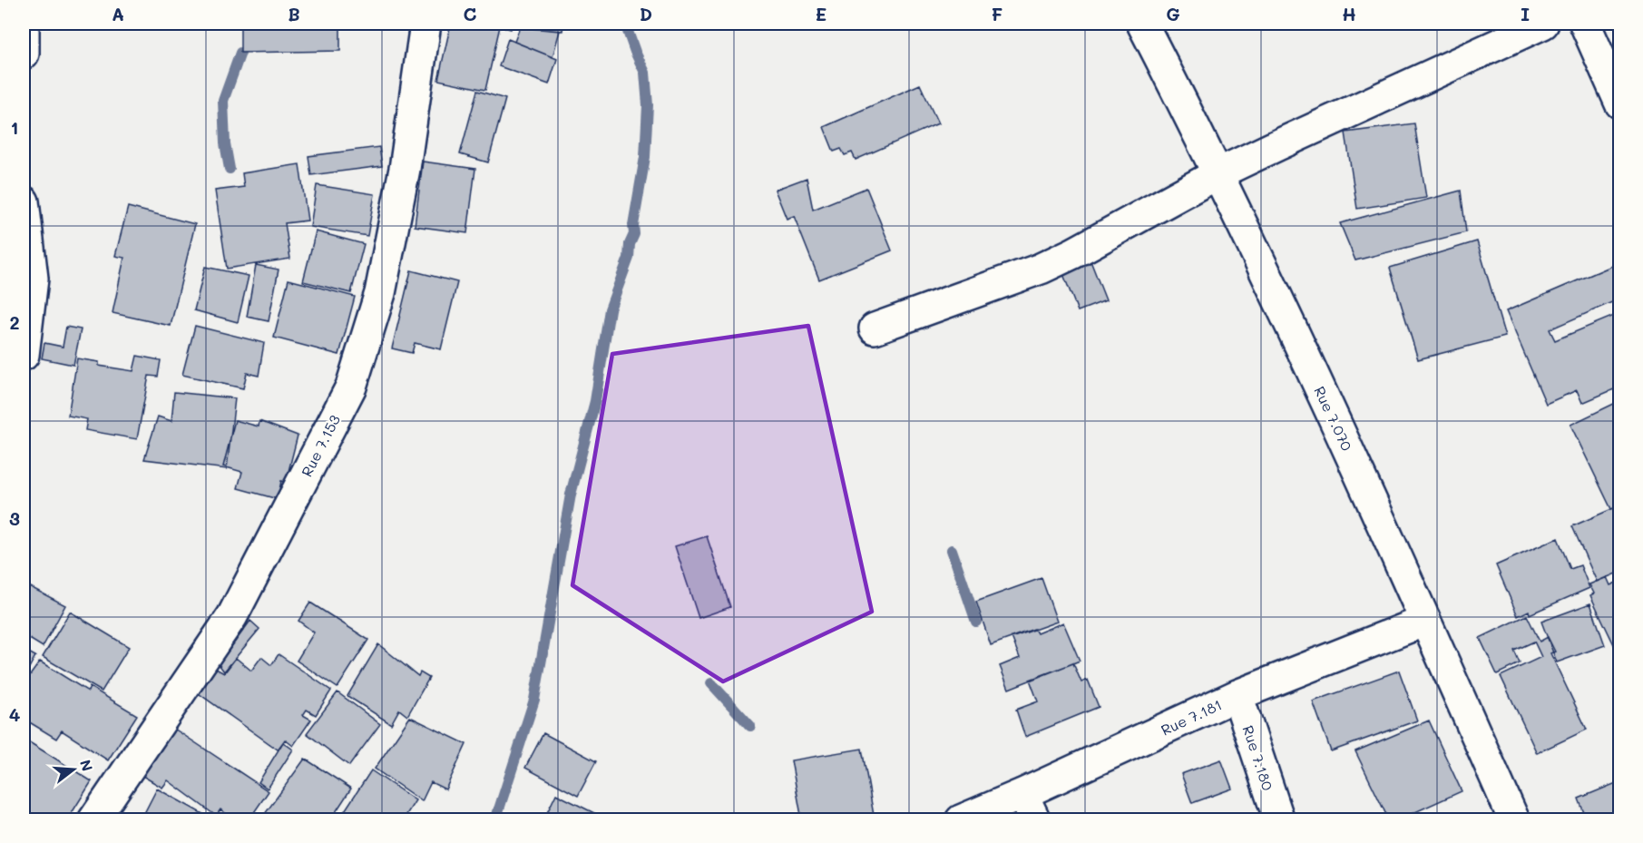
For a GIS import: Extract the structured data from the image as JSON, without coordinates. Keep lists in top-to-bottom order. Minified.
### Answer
{"streets":{"street":["Rue 7.070","Rue 7.153","Rue 7.181","Rue 7.180"]},"crossings":[["Rue 7.070","Rue 7.181"],["Rue 7.181","Rue 7.180"]],"north":"right","grid":{"columns":["A","B","C","D","E","F","G","H","I"],"rows":["1","2","3","4"]}}
